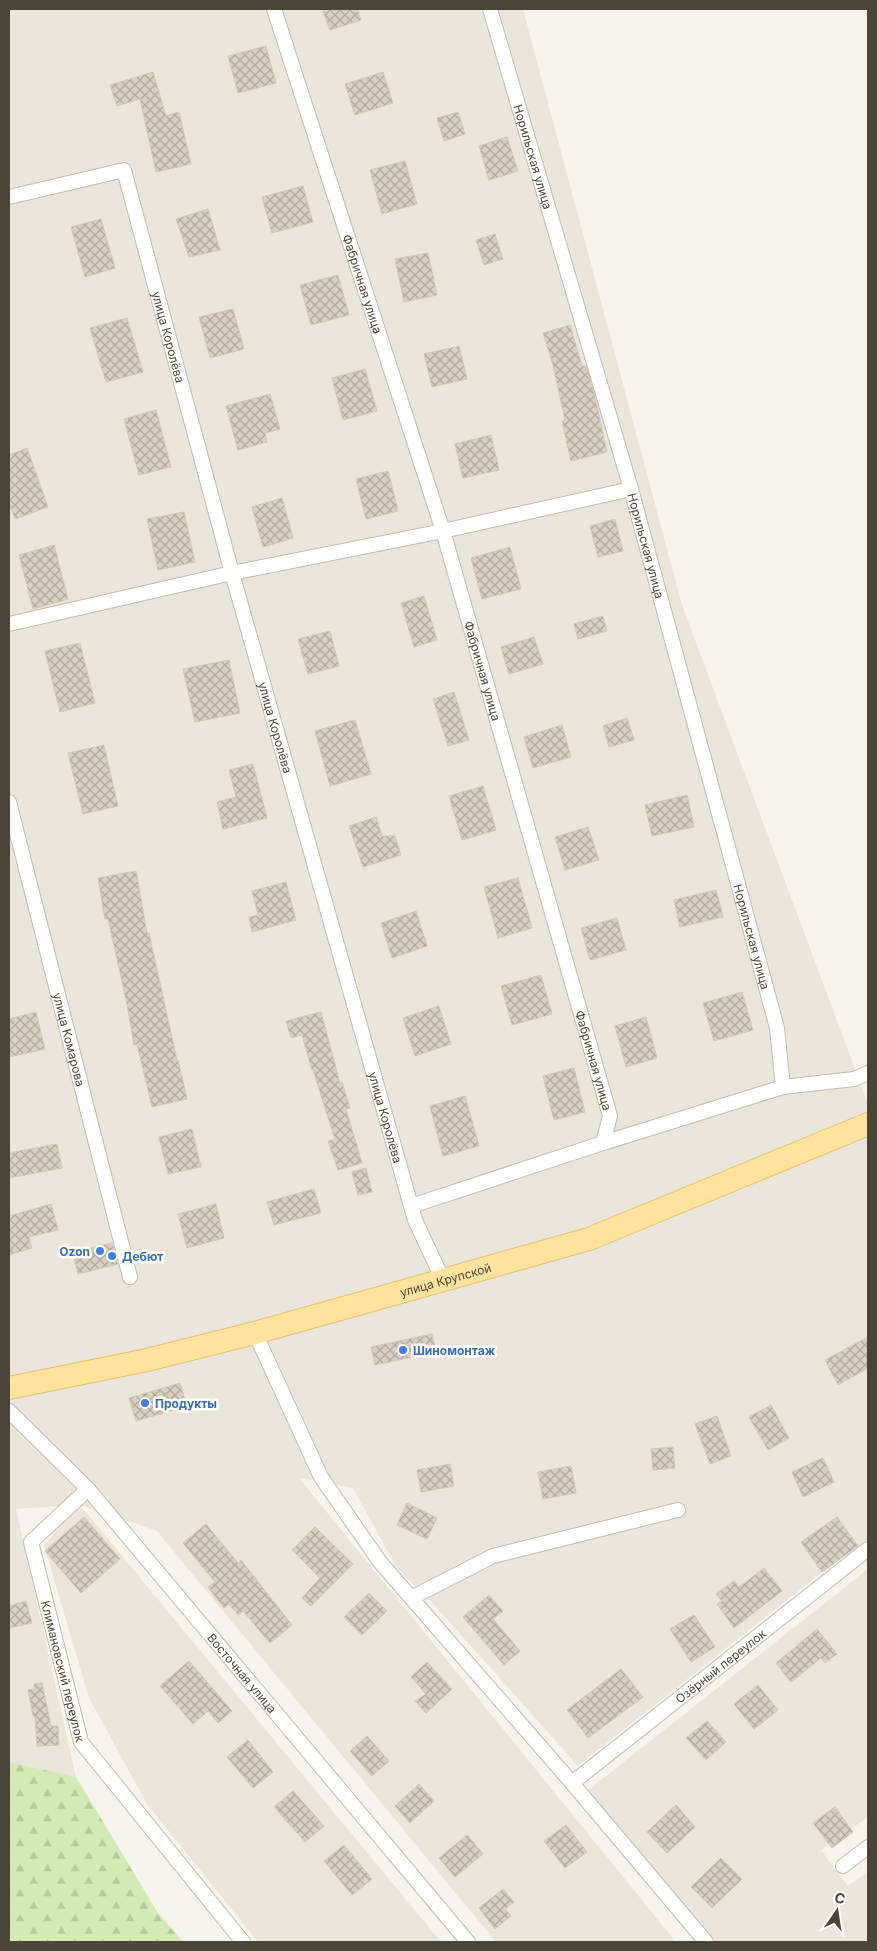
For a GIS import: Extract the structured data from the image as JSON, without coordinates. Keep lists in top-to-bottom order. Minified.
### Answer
{"streets":{"main road":["улица Крупской"],"street":["Норильская улица","Фабричная улица","улица Королёва","улица Комарова","Озёрный переулок","Климановский переулок","Восточная улица"]},"crossings":[["улица Королёва","улица Крупской"],["Климановский переулок","Восточная улица"]],"places":["Ozon","Дебют","Шиномонтаж","Продукты"],"north":"top"}
